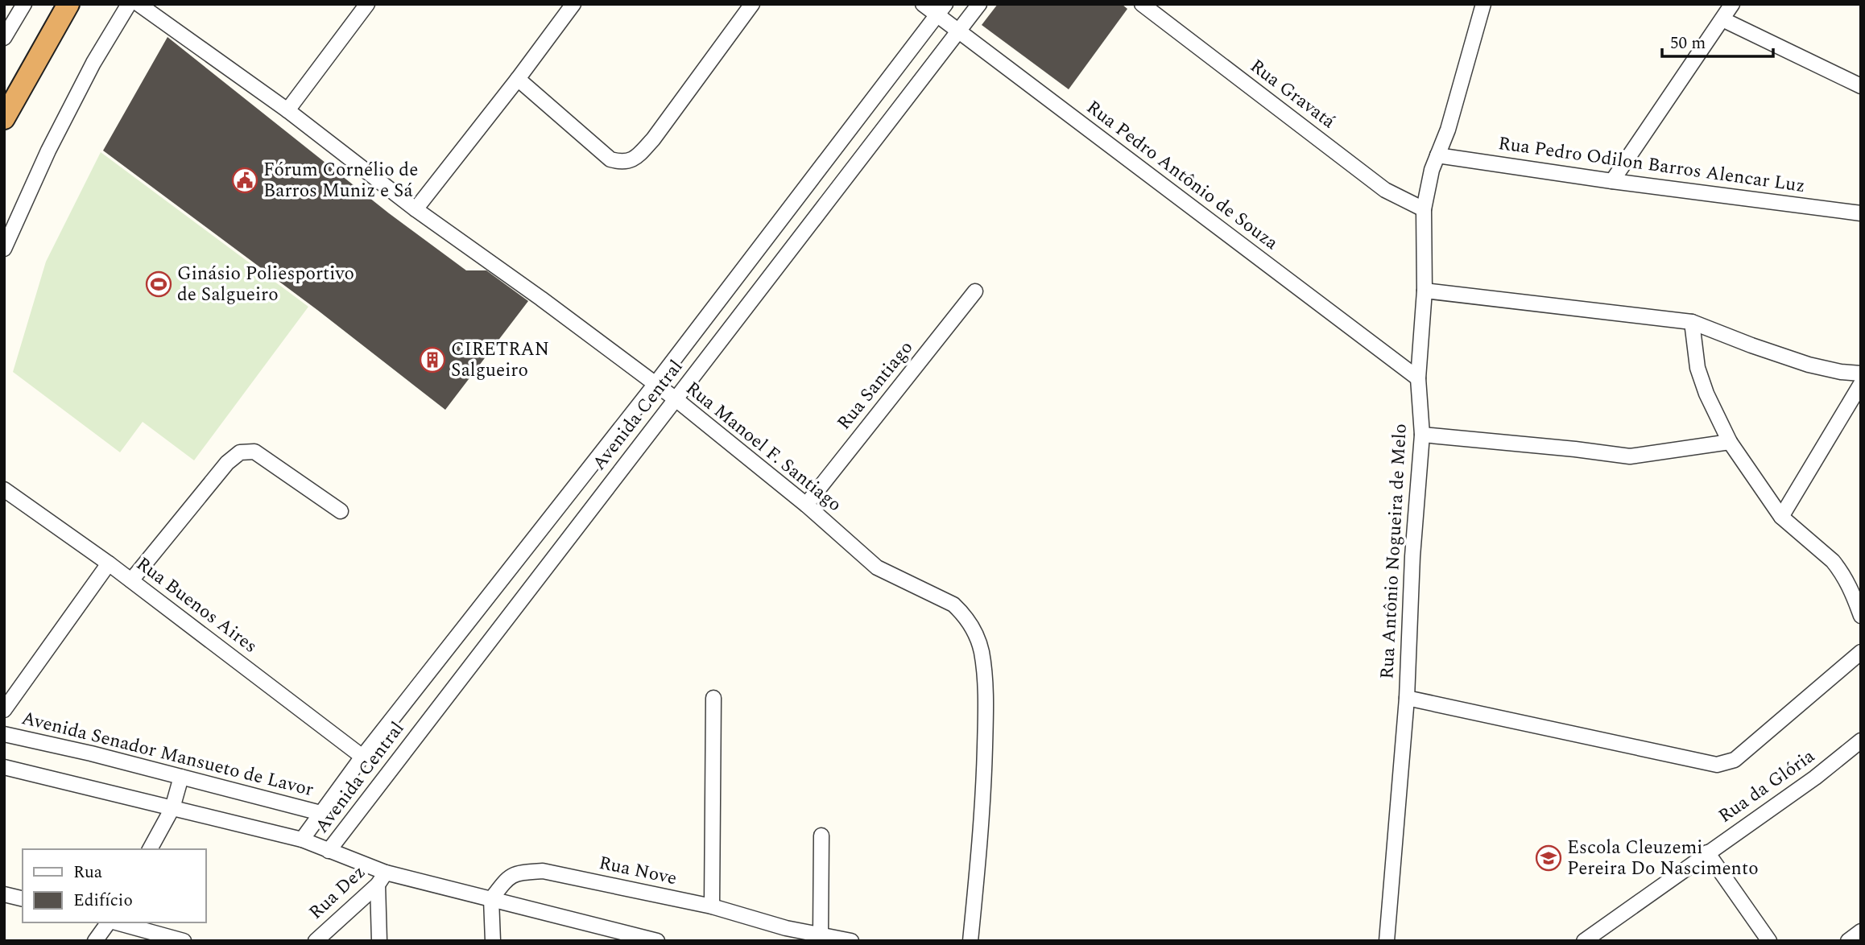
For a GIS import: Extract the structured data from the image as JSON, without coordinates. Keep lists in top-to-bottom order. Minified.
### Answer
{"streets":{"street":["Rua Gravatá","Rua Pedro Odilon Barros Alencar Luz","Rua Pedro Antônio de Souza","Rua Santiago","Avenida Central","Rua Manoel F. Santiago","Rua Antônio Nogueira de Melo","Rua Buenos Aires","Avenida Senador Mansueto de Lavor","Rua da Glória","Rua Nove","Rua Dez"]},"crossings":[["Rua Gravatá","Rua Antônio Nogueira de Melo"],["Rua Pedro Odilon Barros Alencar Luz","Rua Antônio Nogueira de Melo"],["Rua Pedro Antônio de Souza","Avenida Central"],["Rua Pedro Antônio de Souza","Rua Antônio Nogueira de Melo"],["Rua Santiago","Rua Manoel F. Santiago"],["Avenida Central","Rua Manoel F. Santiago"],["Avenida Central","Rua Buenos Aires"],["Avenida Central","Avenida Senador Mansueto de Lavor"]],"places":{"public building":["Fórum Cornélio de Barros Muniz e Sá"],"sports":["Ginásio Poliesportivo de Salgueiro"],"building":["CIRETRAN Salgueiro"],"school or university":["Escola Cleuzemi Pereira Do Nascimento"]},"legend":["Rua","Edifício"],"scale_bar":"50 m"}
